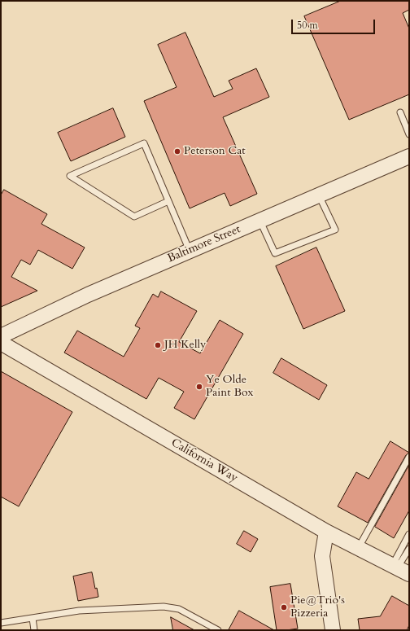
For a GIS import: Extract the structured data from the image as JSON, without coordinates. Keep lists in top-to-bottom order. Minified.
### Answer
{"streets":{"street":["Baltimore Street","California Way"]},"places":["Peterson Cat","JH Kelly","Ye Olde Paint Box","Pie@Trio's Pizzeria"],"scale_bar":"50 m"}
